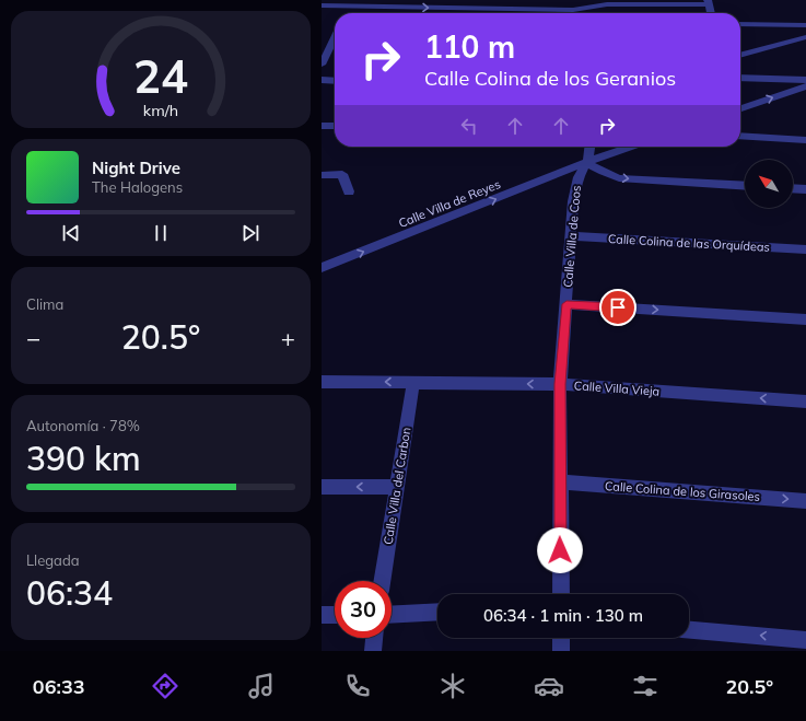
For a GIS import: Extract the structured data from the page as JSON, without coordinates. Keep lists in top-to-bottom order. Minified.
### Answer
{"streets":{"street":["Calle Villa de Reyes","Calle Villa de Coos","Calle Colina de las Orquídeas","Calle Villa Vieja","Calle Villa del Carbon","Calle Colina de los Girasoles"]},"crossings":[["Calle Villa de Reyes","Calle Villa de Coos"],["Calle Villa de Coos","Calle Colina de las Orquídeas"],["Calle Villa de Coos","Calle Villa Vieja"],["Calle Villa de Coos","Calle Colina de los Girasoles"],["Calle Villa Vieja","Calle Villa del Carbon"]],"one_way":["Calle Villa de Reyes","Calle Colina de los Girasoles"],"north":"top left","page":{"turn":["110 m","Calle Colina de los Geranios"],"song":["Night Drive","The Halogens"],"tile":["Clima",["Autonomía · 78%","390 km"],["Llegada","06:34"]],"heat":["−","20.5°","+"],"limit":"30","trip":"06:34 · 1 min · 130 m","tabs":["06:33","20.5°"],"gauge":["24","km/h"]}}
